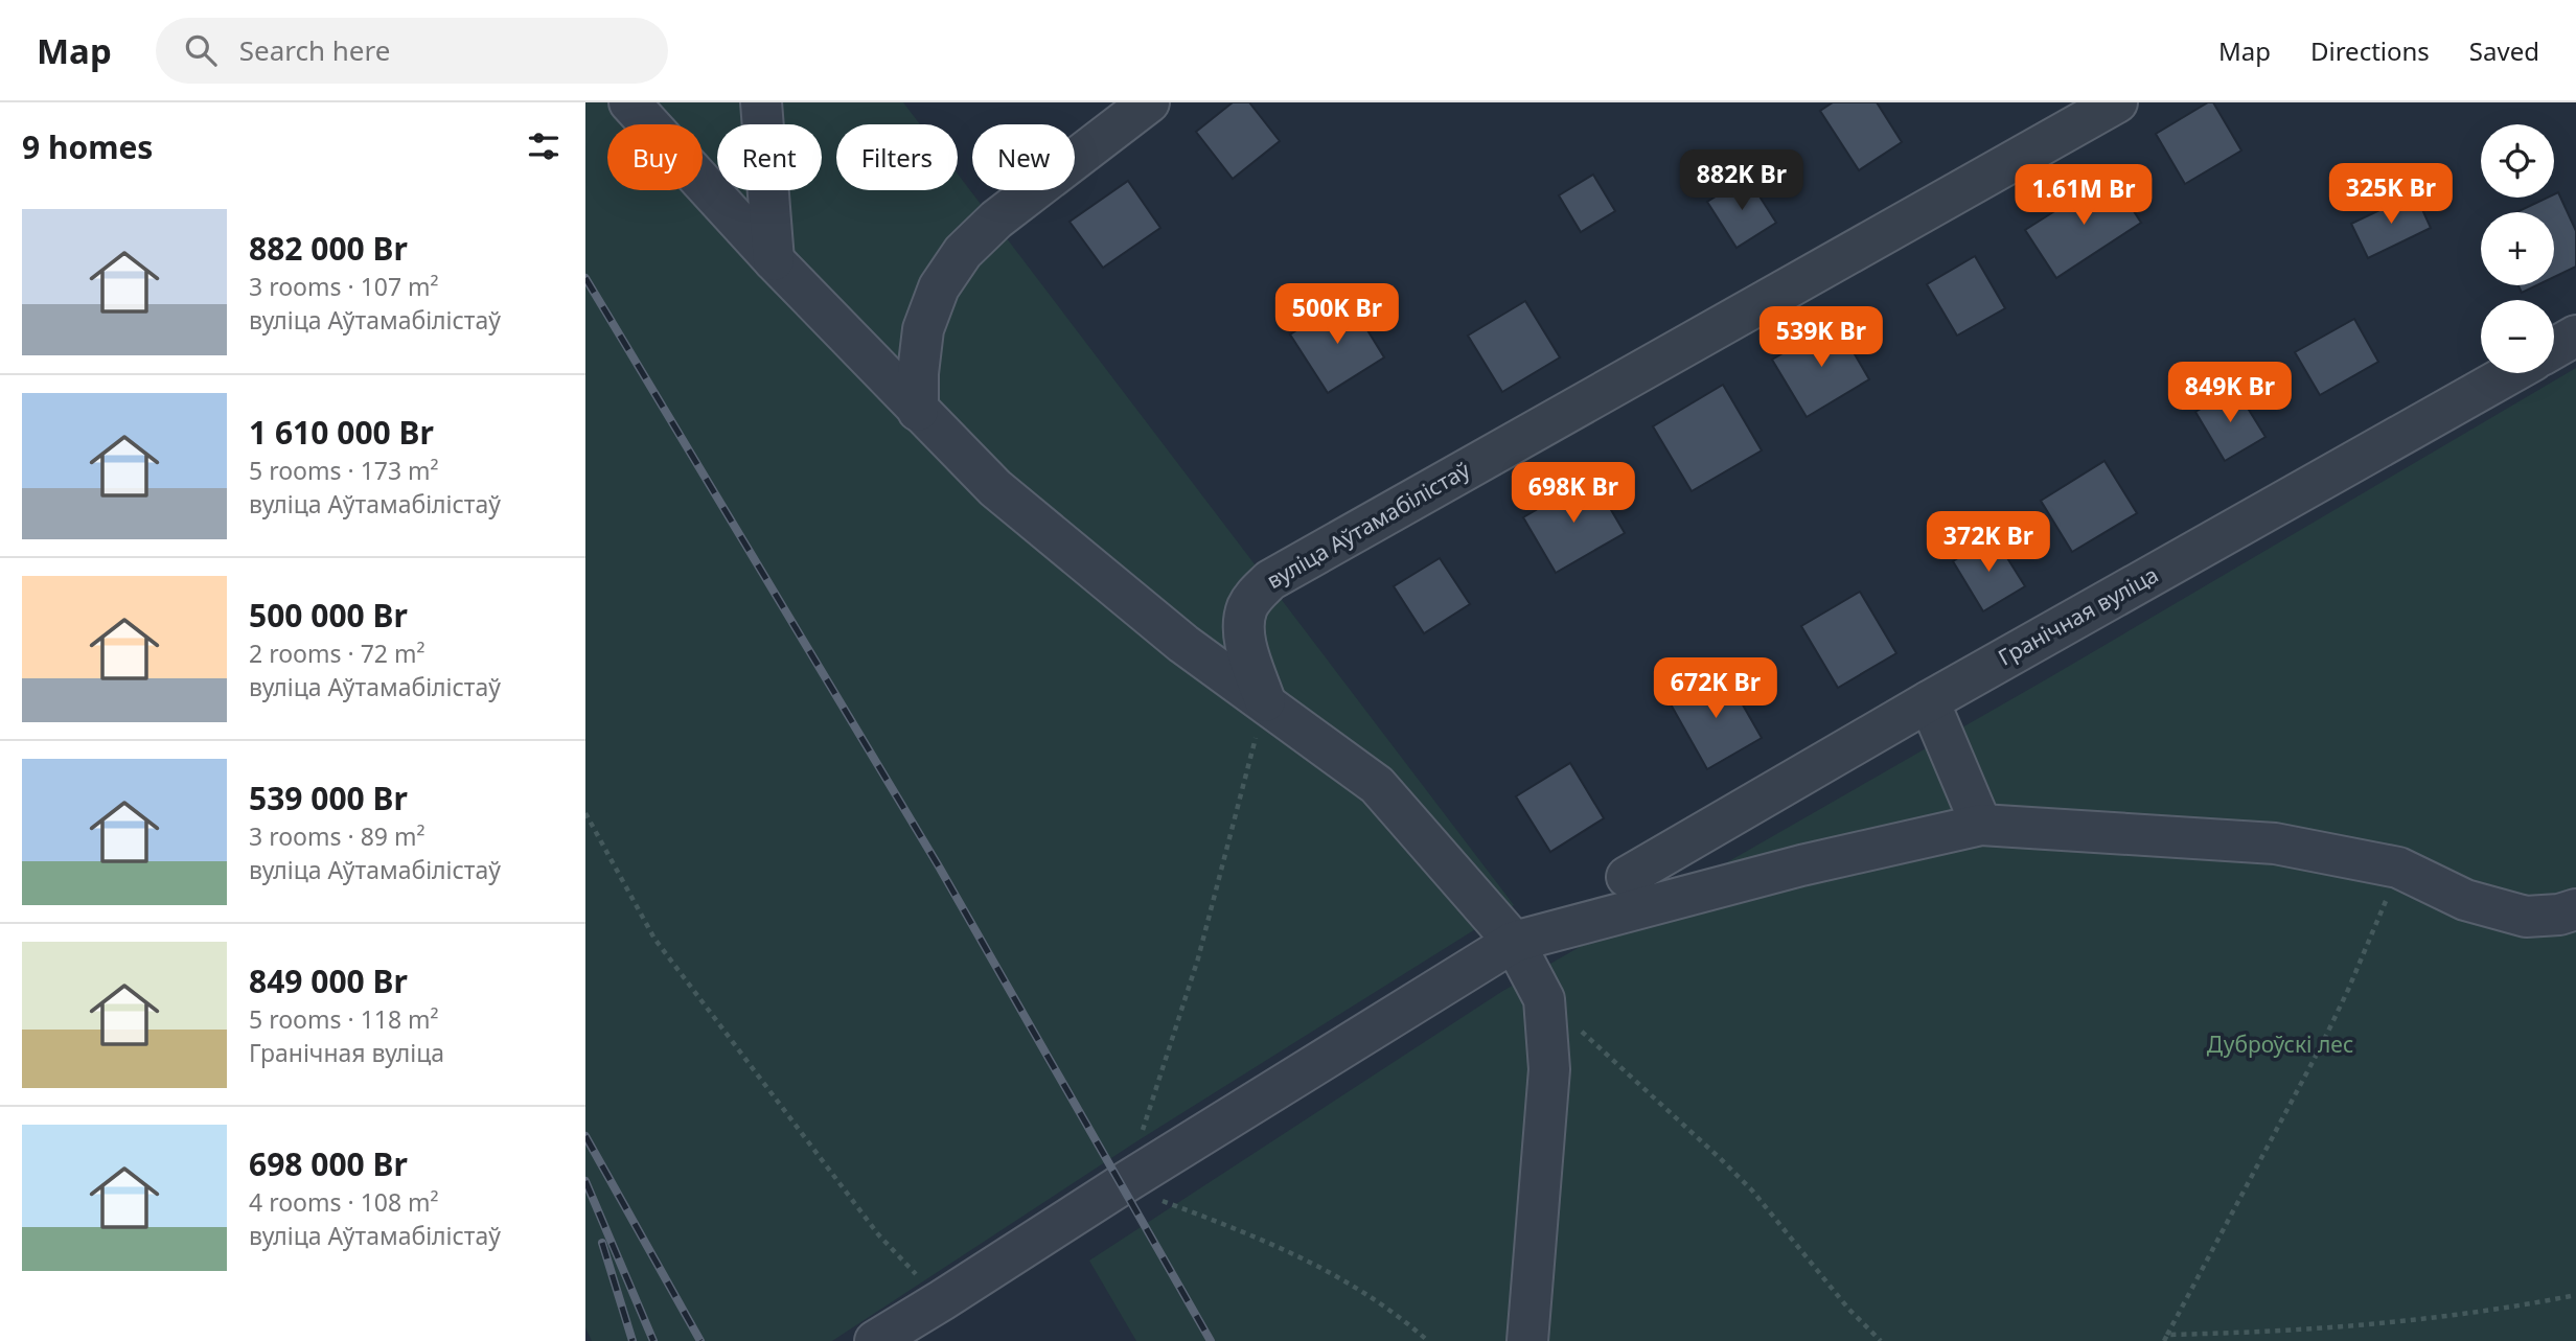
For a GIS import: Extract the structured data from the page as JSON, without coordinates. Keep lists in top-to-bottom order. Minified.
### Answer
{"streets":{"street":["вуліца Аўтамабілістаў","Гранічная вуліца"]},"parks":["Дуброўскі лес"],"page":{"header":"Map","search":"Search here","nav":["Map","Directions","Saved"],"heading":"9 homes","map_buttons":["+","−"],"chip":["Buy","Rent","Filters","New"],"price":["882K Br","325K Br","1.61M Br","500K Br","539K Br","849K Br","698K Br","372K Br","672K Br"],"list":[{"name":"882 000 Br","note":"3 rooms · 107 m² · вуліца Аўтамабілістаў"},{"name":"1 610 000 Br","note":"5 rooms · 173 m² · вуліца Аўтамабілістаў"},{"name":"500 000 Br","note":"2 rooms · 72 m² · вуліца Аўтамабілістаў"},{"name":"539 000 Br","note":"3 rooms · 89 m² · вуліца Аўтамабілістаў"},{"name":"849 000 Br","note":"5 rooms · 118 m² · Гранічная вуліца"},{"name":"698 000 Br","note":"4 rooms · 108 m² · вуліца Аўтамабілістаў"}]}}
